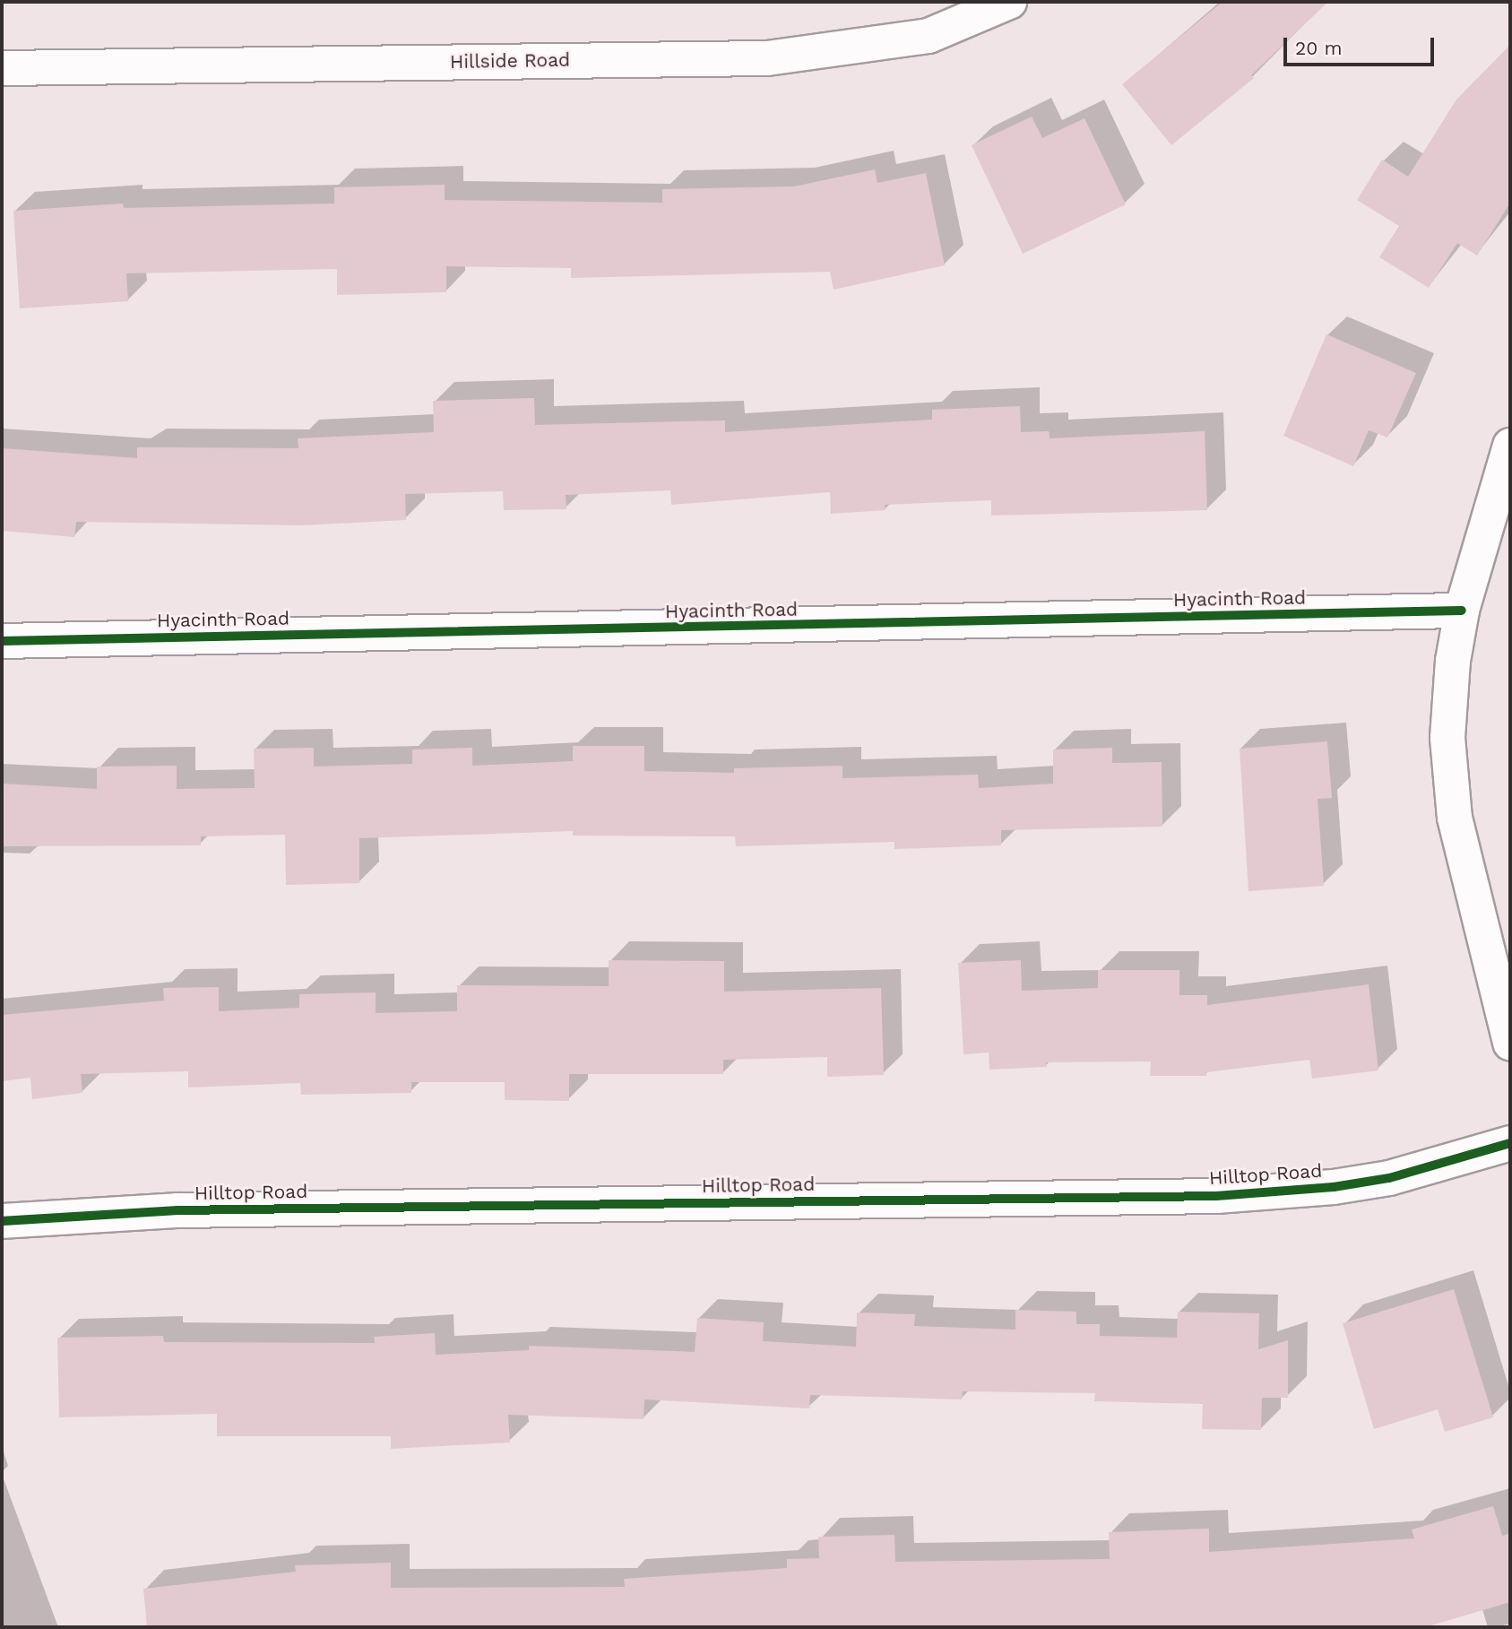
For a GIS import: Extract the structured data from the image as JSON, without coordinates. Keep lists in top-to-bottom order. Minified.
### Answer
{"streets":{"street":["Hillside Road","Hyacinth Road","Hilltop Road"]},"scale_bar":"20 m"}
